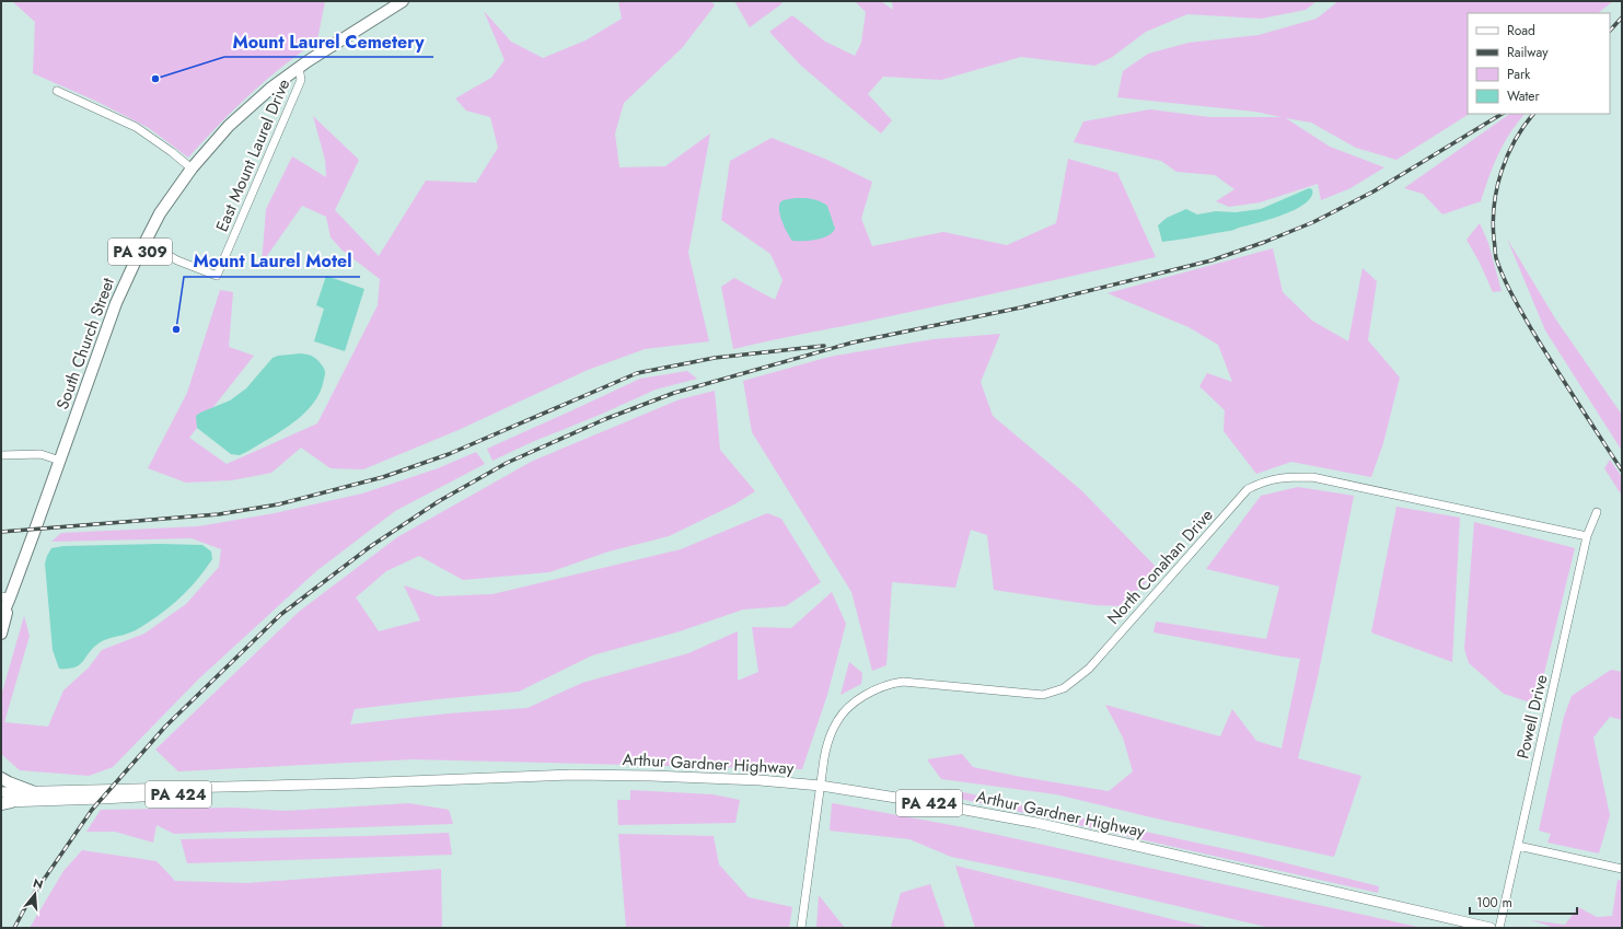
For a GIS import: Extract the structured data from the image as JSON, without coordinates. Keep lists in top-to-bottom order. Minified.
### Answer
{"streets":{"highway":["PA 309","South Church Street"],"main road":["Arthur Gardner Highway","PA 424"],"street":["East Mount Laurel Drive","North Conahan Drive","Powell Drive"]},"crossings":[["East Mount Laurel Drive","South Church Street"],["North Conahan Drive","Powell Drive"],["North Conahan Drive","Arthur Gardner Highway"]],"places":["Mount Laurel Cemetery","Mount Laurel Motel"],"legend":["Road","Railway","Park","Water"],"scale_bar":"100 m","north":"top"}
